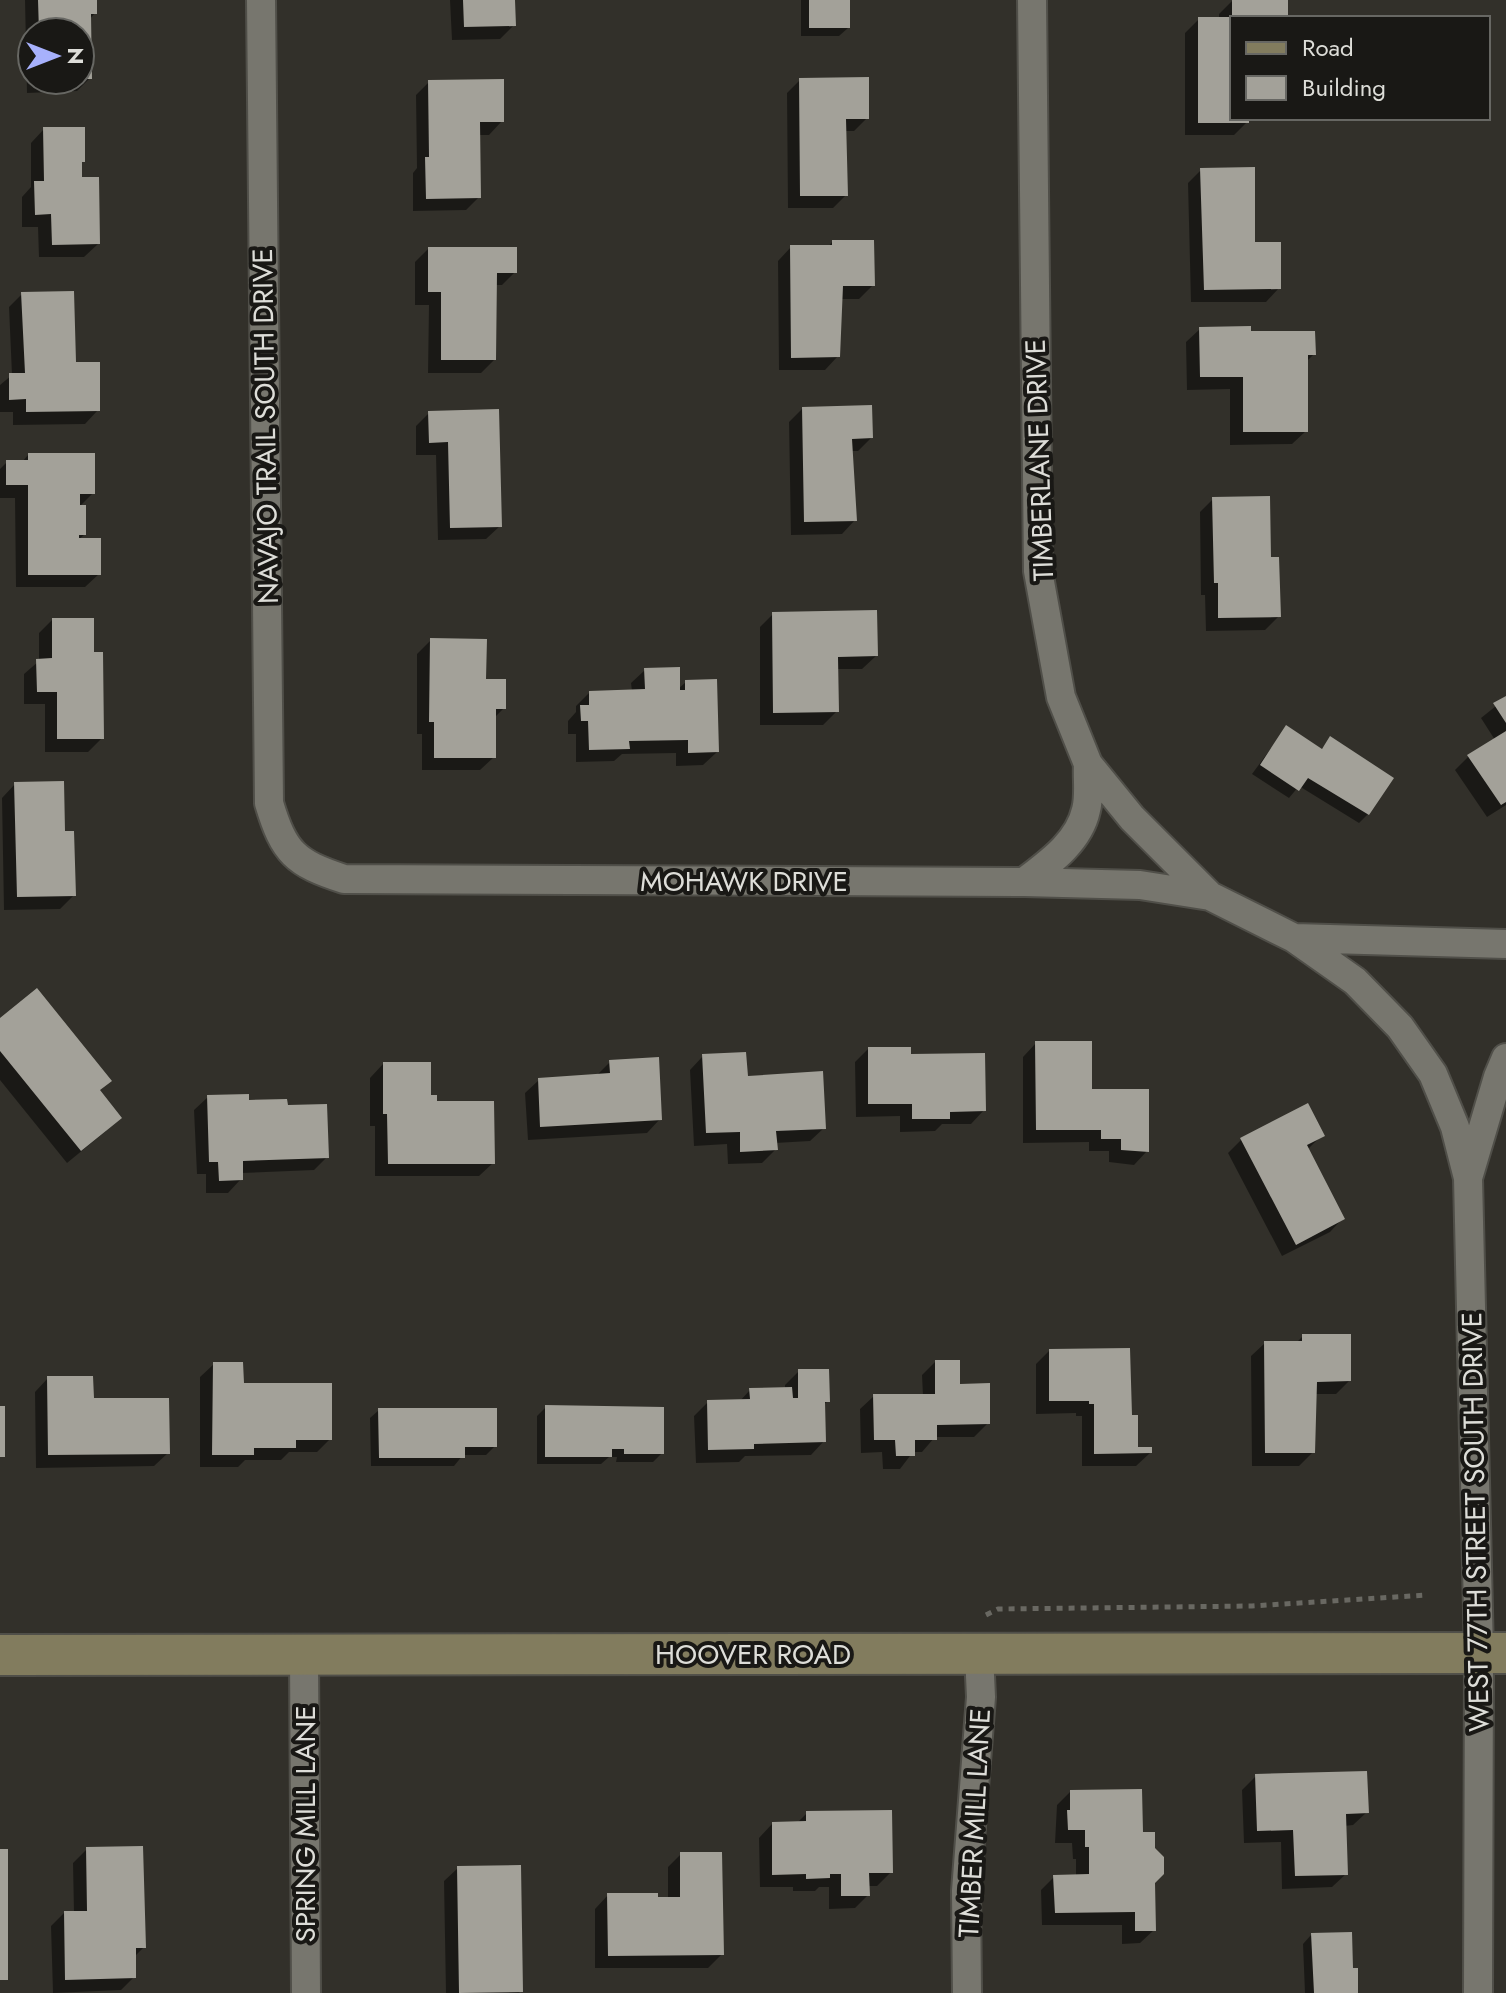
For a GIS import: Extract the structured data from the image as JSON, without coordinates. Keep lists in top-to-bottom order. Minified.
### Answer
{"streets":{"street":["NAVAJO TRAIL SOUTH DRIVE","TIMBERLANE DRIVE","MOHAWK DRIVE","WEST 77TH STREET SOUTH DRIVE","HOOVER ROAD","TIMBER MILL LANE","SPRING MILL LANE"]},"crossings":[["NAVAJO TRAIL SOUTH DRIVE","MOHAWK DRIVE"],["TIMBERLANE DRIVE","MOHAWK DRIVE"],["TIMBERLANE DRIVE","WEST 77TH STREET SOUTH DRIVE"],["WEST 77TH STREET SOUTH DRIVE","HOOVER ROAD"],["HOOVER ROAD","TIMBER MILL LANE"],["HOOVER ROAD","SPRING MILL LANE"]],"legend":["Road","Building"],"north":"right"}
